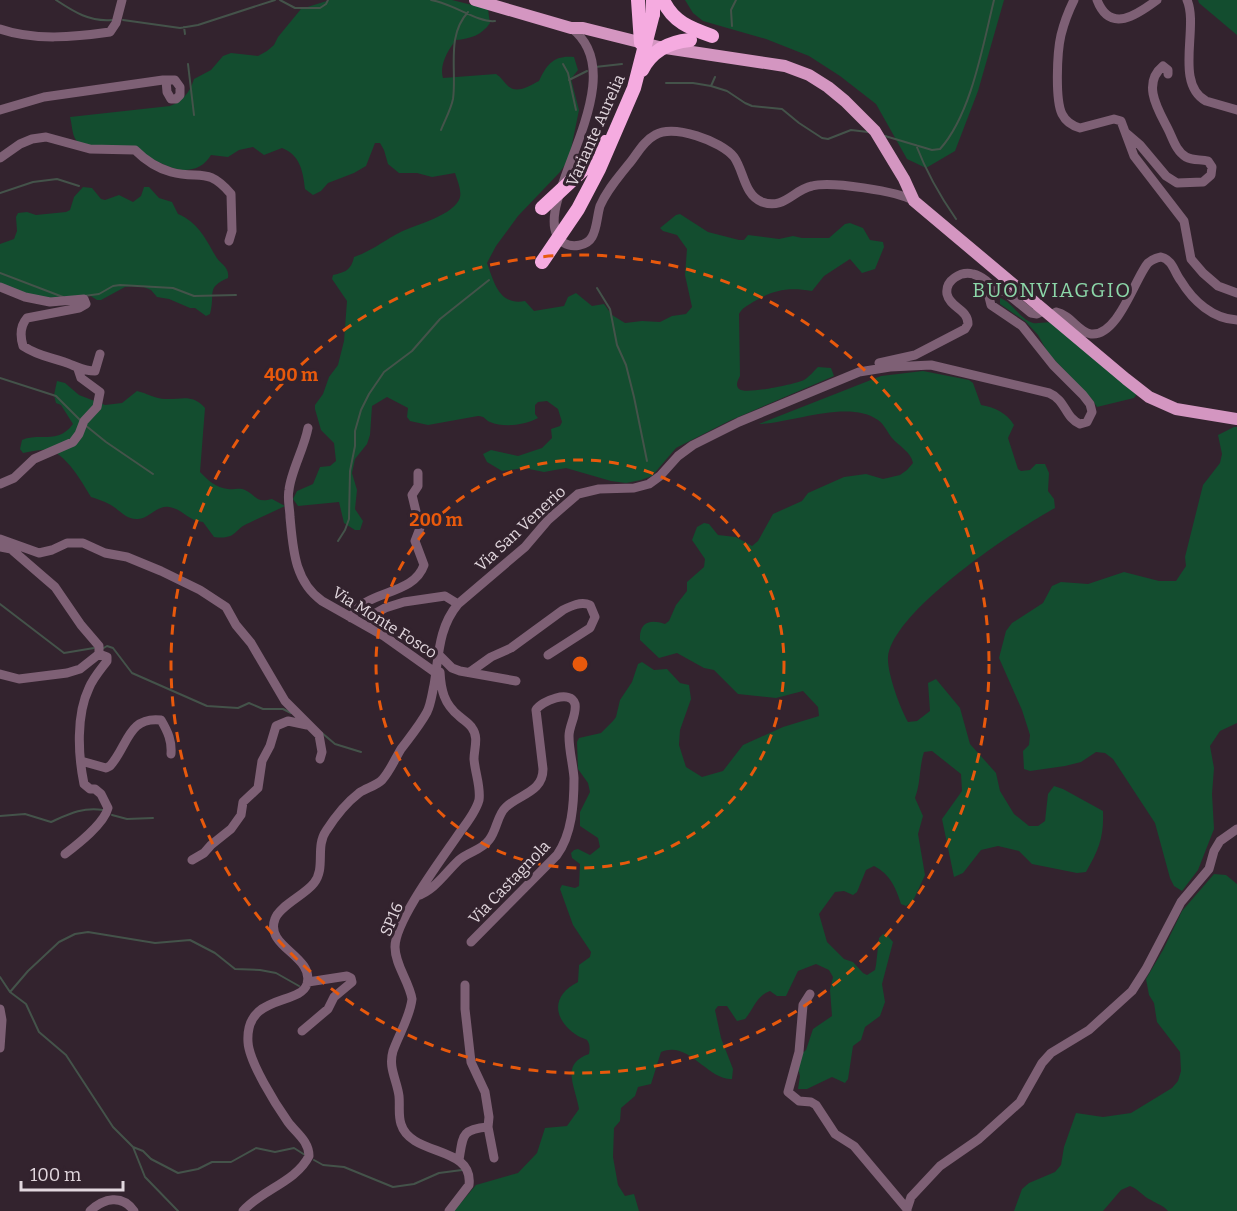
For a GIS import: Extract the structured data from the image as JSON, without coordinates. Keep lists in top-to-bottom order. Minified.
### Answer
{"streets":{"highway":["Variante Aurelia"],"street":["Via San Venerio","Via Monte Fosco","Via Castagnola","SP16"]},"crossings":[["Via San Venerio","Via Monte Fosco"],["Via San Venerio","SP16"],["Via Castagnola","SP16"]],"districts":["BUONVIAGGIO"],"scale_bar":"100 m","rings":["400 m","200 m"]}
